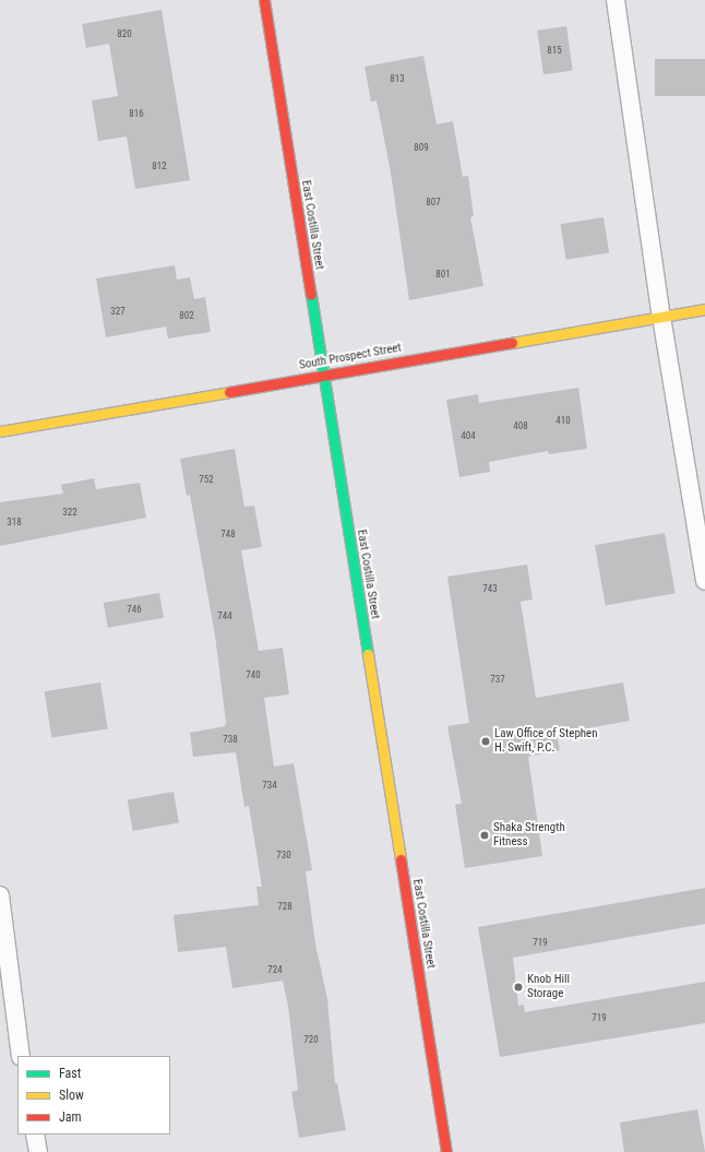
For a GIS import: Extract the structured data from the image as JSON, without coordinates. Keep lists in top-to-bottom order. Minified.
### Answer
{"streets":{"street":["East Costilla Street","South Prospect Street"]},"crossings":[["East Costilla Street","South Prospect Street"]],"places":["Law Office of Stephen H. Swift, P.C.","Shaka Strength Fitness","Knob Hill Storage"],"house_numbers":["820","815","813","816","809","812","807","801","327","802","410","408","404","752","322","318","748","743","746","744","740","737","738","734","730","728","719","724","719","720"],"legend":["Fast","Slow","Jam"]}
